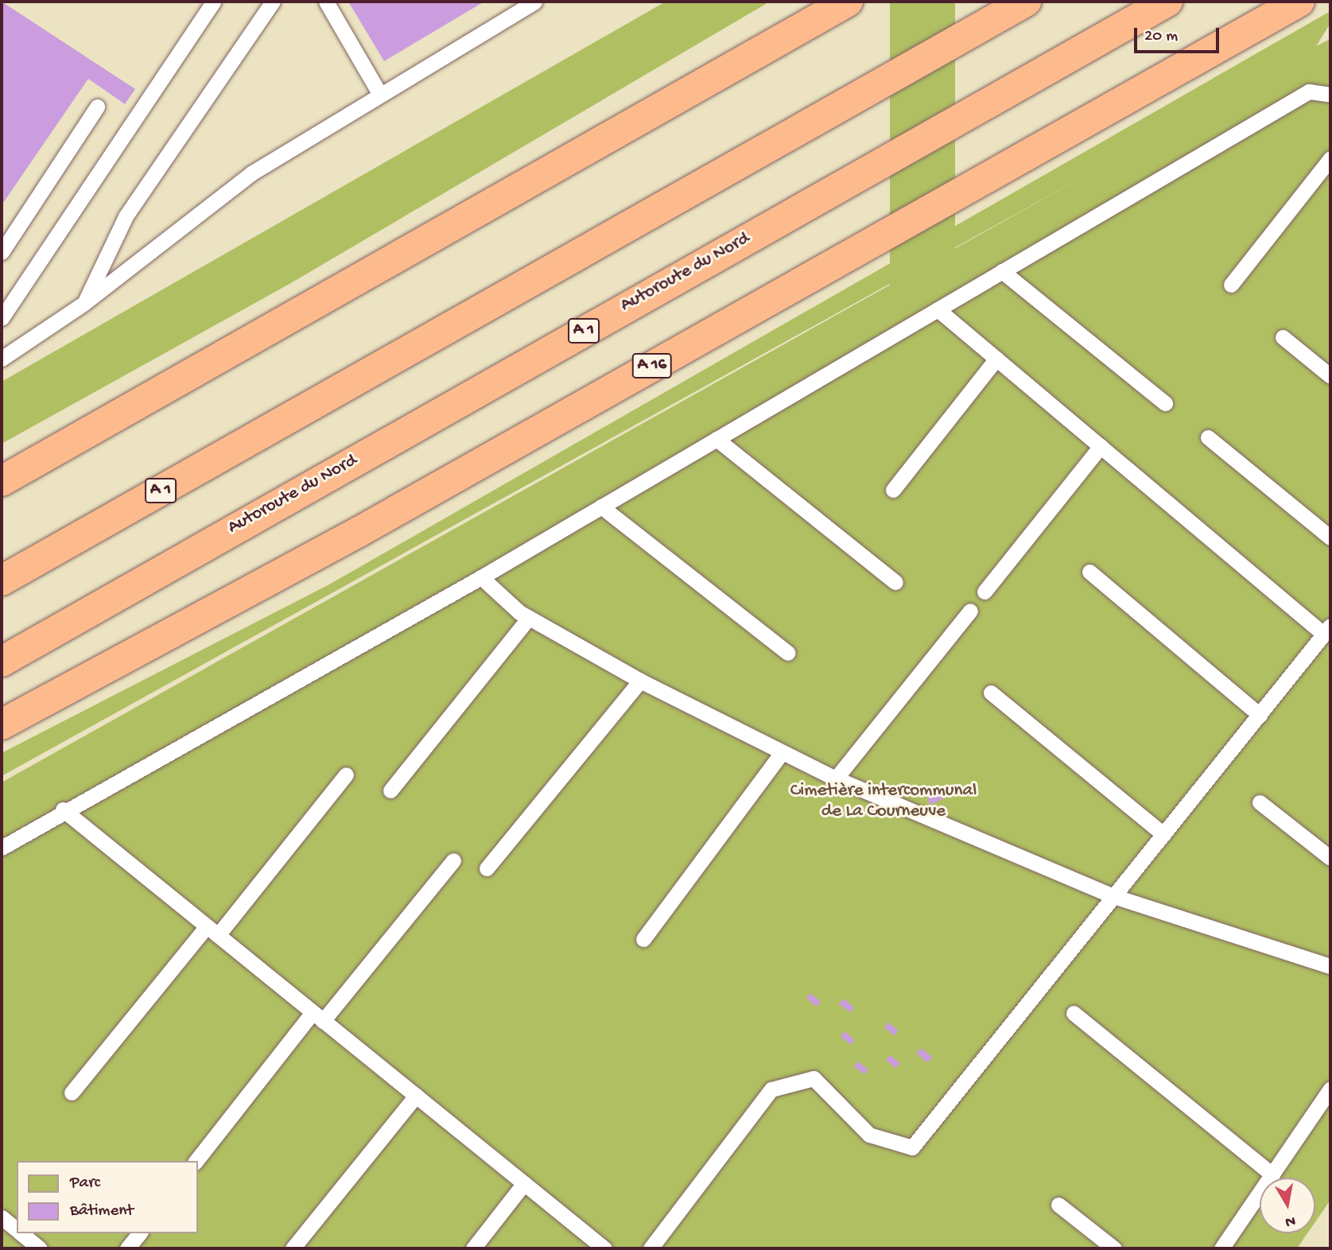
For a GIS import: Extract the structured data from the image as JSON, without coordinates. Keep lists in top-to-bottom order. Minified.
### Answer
{"streets":{"highway":["Autoroute du Nord","A 1","A 16"]},"parks":["Cimetière intercommunal de La Courneuve"],"legend":["Parc","Bâtiment"],"scale_bar":"20 m","north":"bottom"}
